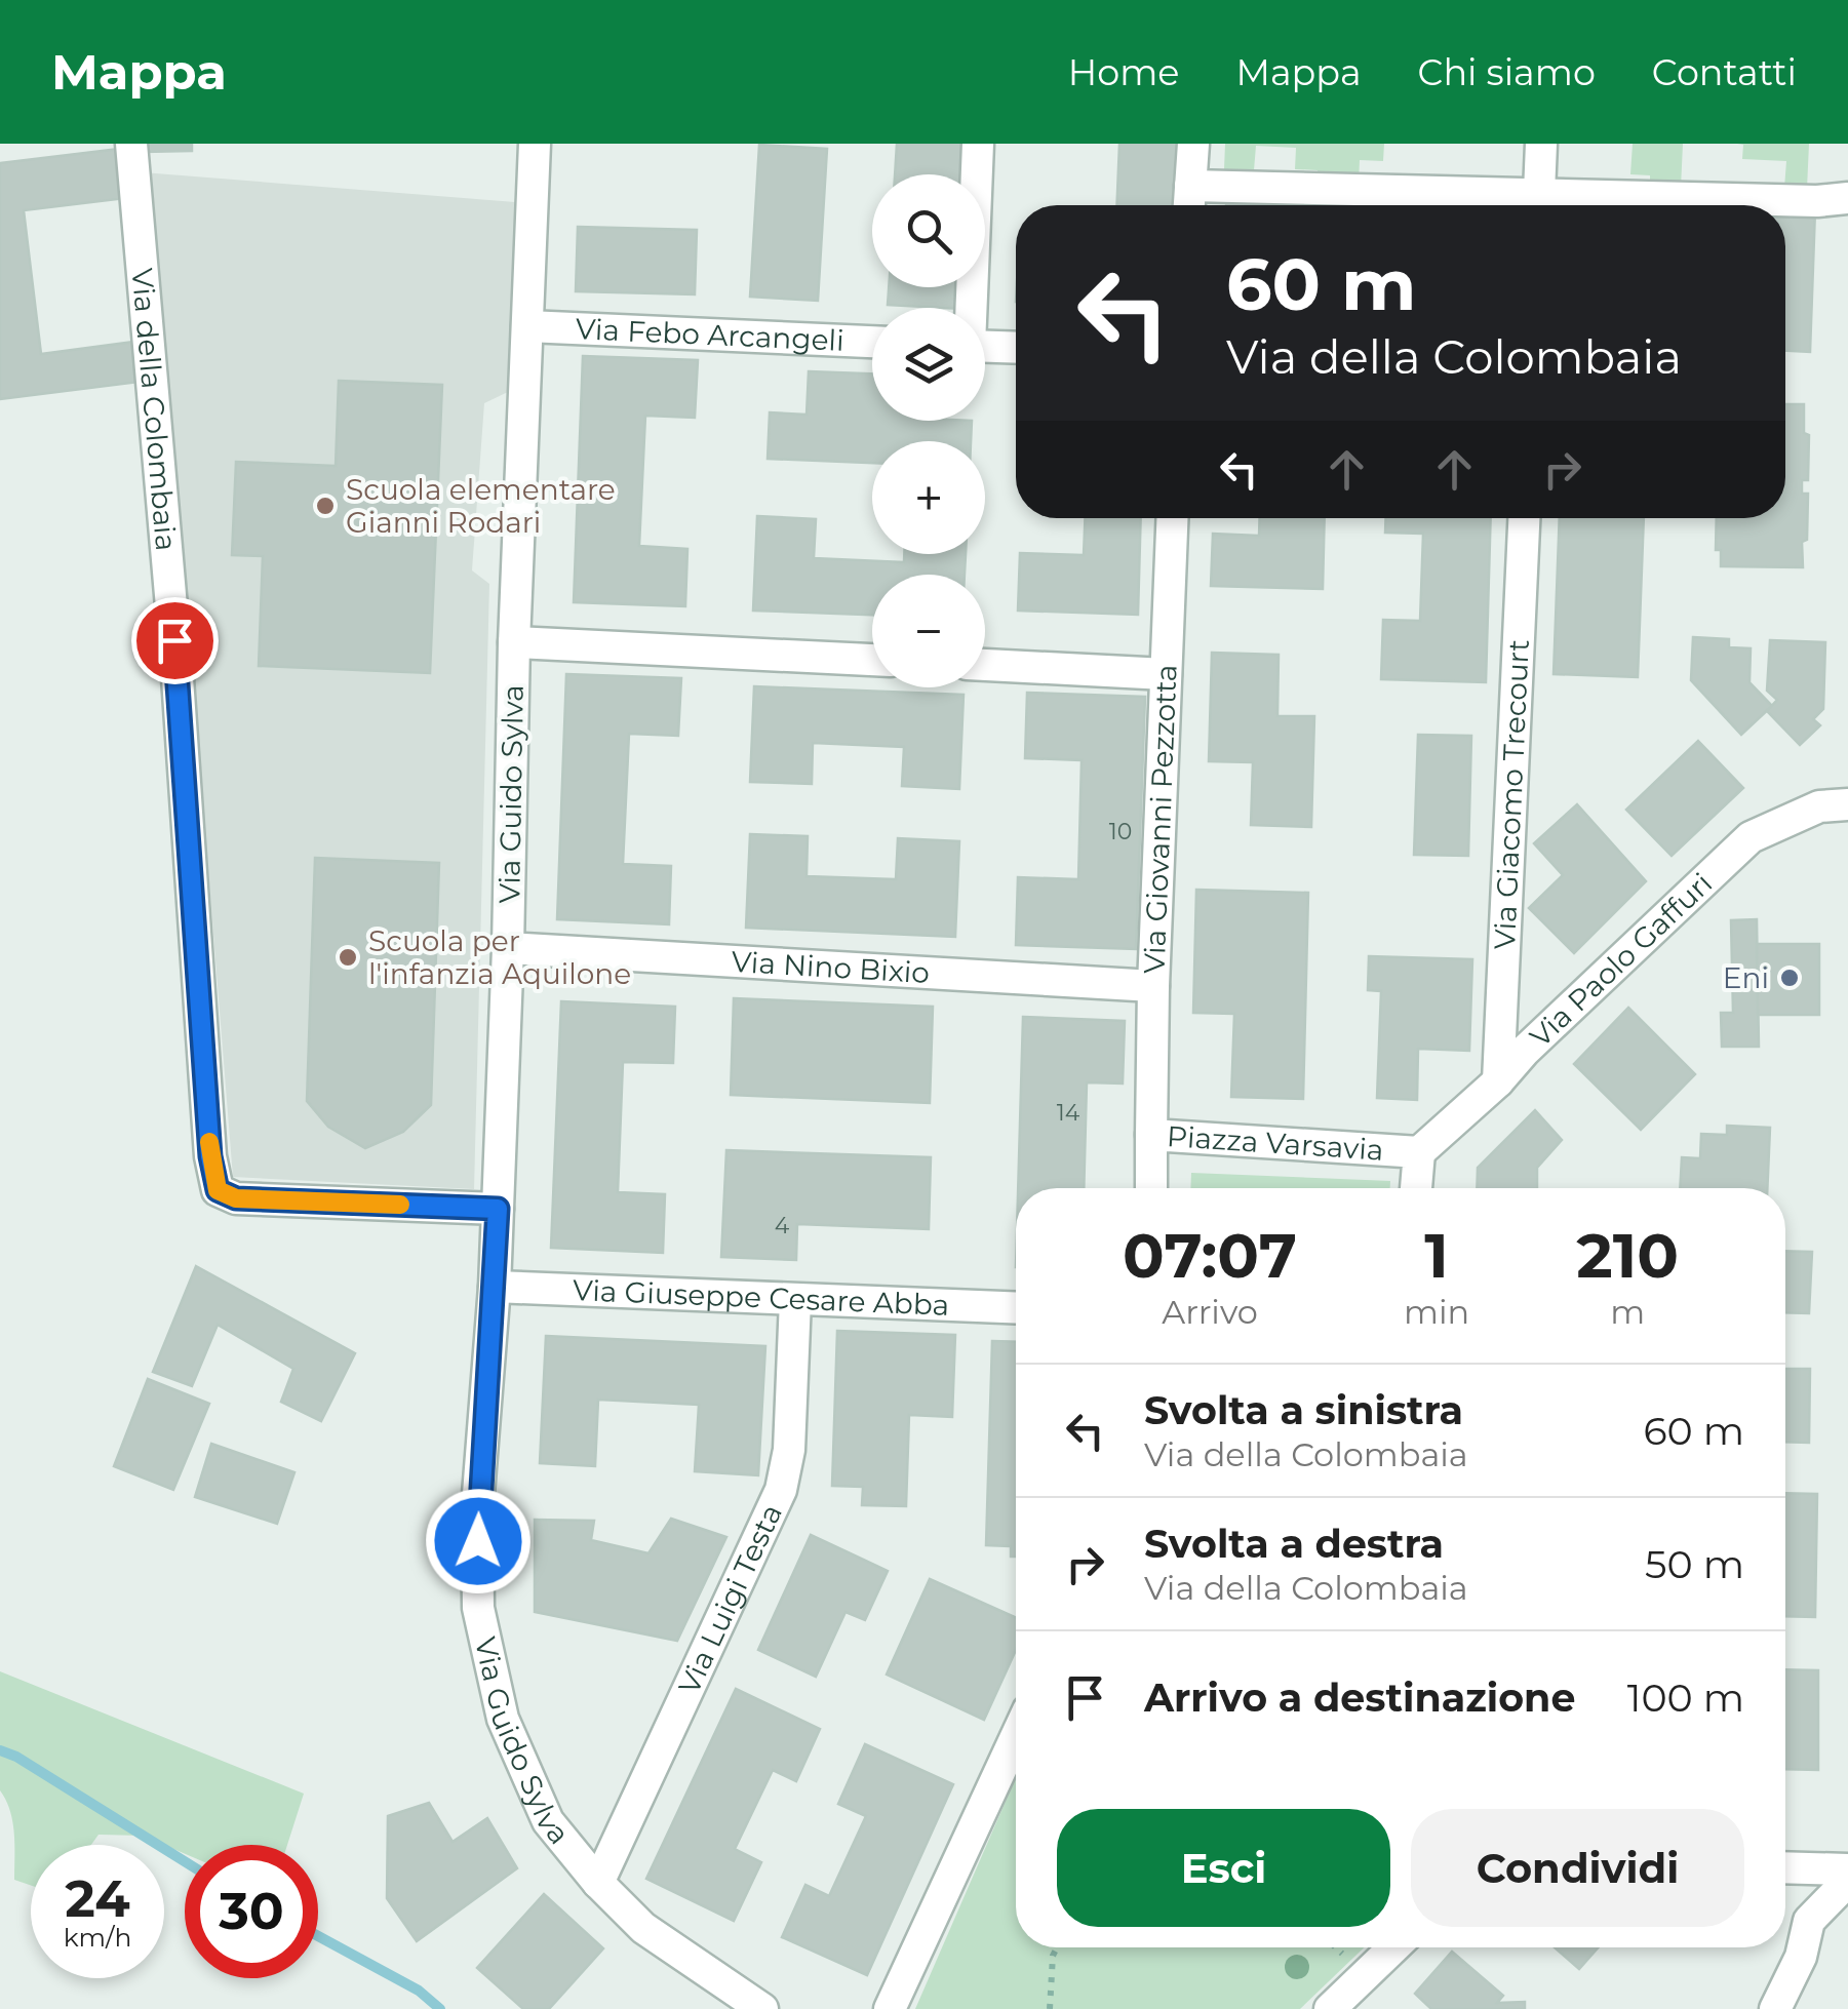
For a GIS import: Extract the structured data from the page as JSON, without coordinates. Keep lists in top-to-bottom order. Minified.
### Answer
{"streets":{"street":["Via Febo Arcangeli","Via della Colombaia","Via Giacomo Trecourt","Via Guido Sylva","Via Giovanni Pezzotta","Via Paolo Gaffuri","Via Nino Bixio","Piazza Varsavia","Via Giuseppe Cesare Abba","Via Luigi Testa"]},"crossings":[["Via Febo Arcangeli","Via Guido Sylva"],["Via della Colombaia","Via Guido Sylva"],["Via Giacomo Trecourt","Via Paolo Gaffuri"],["Via Guido Sylva","Via Nino Bixio"],["Via Guido Sylva","Via Giuseppe Cesare Abba"],["Via Guido Sylva","Via Luigi Testa"],["Via Giovanni Pezzotta","Via Nino Bixio"],["Via Giovanni Pezzotta","Piazza Varsavia"],["Via Paolo Gaffuri","Piazza Varsavia"],["Via Giuseppe Cesare Abba","Via Luigi Testa"]],"places":["Scuola elementare Gianni Rodari","Scuola per l'infanzia Aquilone","Eni"],"house_numbers":["10","14","4"],"page":{"header":"Mappa","nav":["Home","Mappa","Chi siamo","Contatti"],"map_buttons":["+","−"],"turn":["60 m","Via della Colombaia"],"eta":["07:07","Arrivo","1","min","210","m"],"list":[{"name":"Svolta a sinistra","note":"Via della Colombaia","value":"60 m"},{"name":"Svolta a destra","note":"Via della Colombaia","value":"50 m"},{"name":"Arrivo a destinazione","value":"100 m"}],"buttons":["Esci","Condividi"],"speed":"24 km/h","limit":"30"}}
